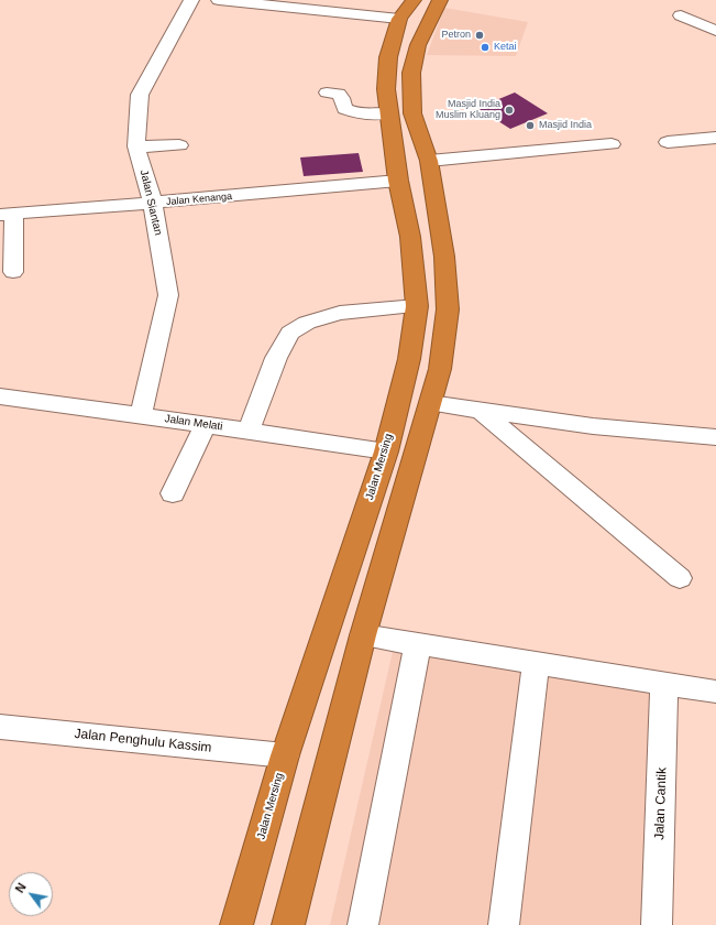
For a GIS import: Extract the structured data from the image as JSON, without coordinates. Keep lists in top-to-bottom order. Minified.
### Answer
{"streets":{"highway":["Jalan Mersing"],"street":["Jalan Kenanga","Jalan Siantan","Jalan Melati","Jalan Penghulu Kassim","Jalan Cantik"]},"crossings":[["Jalan Kenanga","Jalan Siantan"],["Jalan Kenanga","Jalan Mersing"],["Jalan Siantan","Jalan Melati"],["Jalan Melati","Jalan Mersing"],["Jalan Mersing","Jalan Penghulu Kassim"]],"places":["Petron","Ketai","Masjid India Muslim Kluang","Masjid India"],"north":"top left"}
